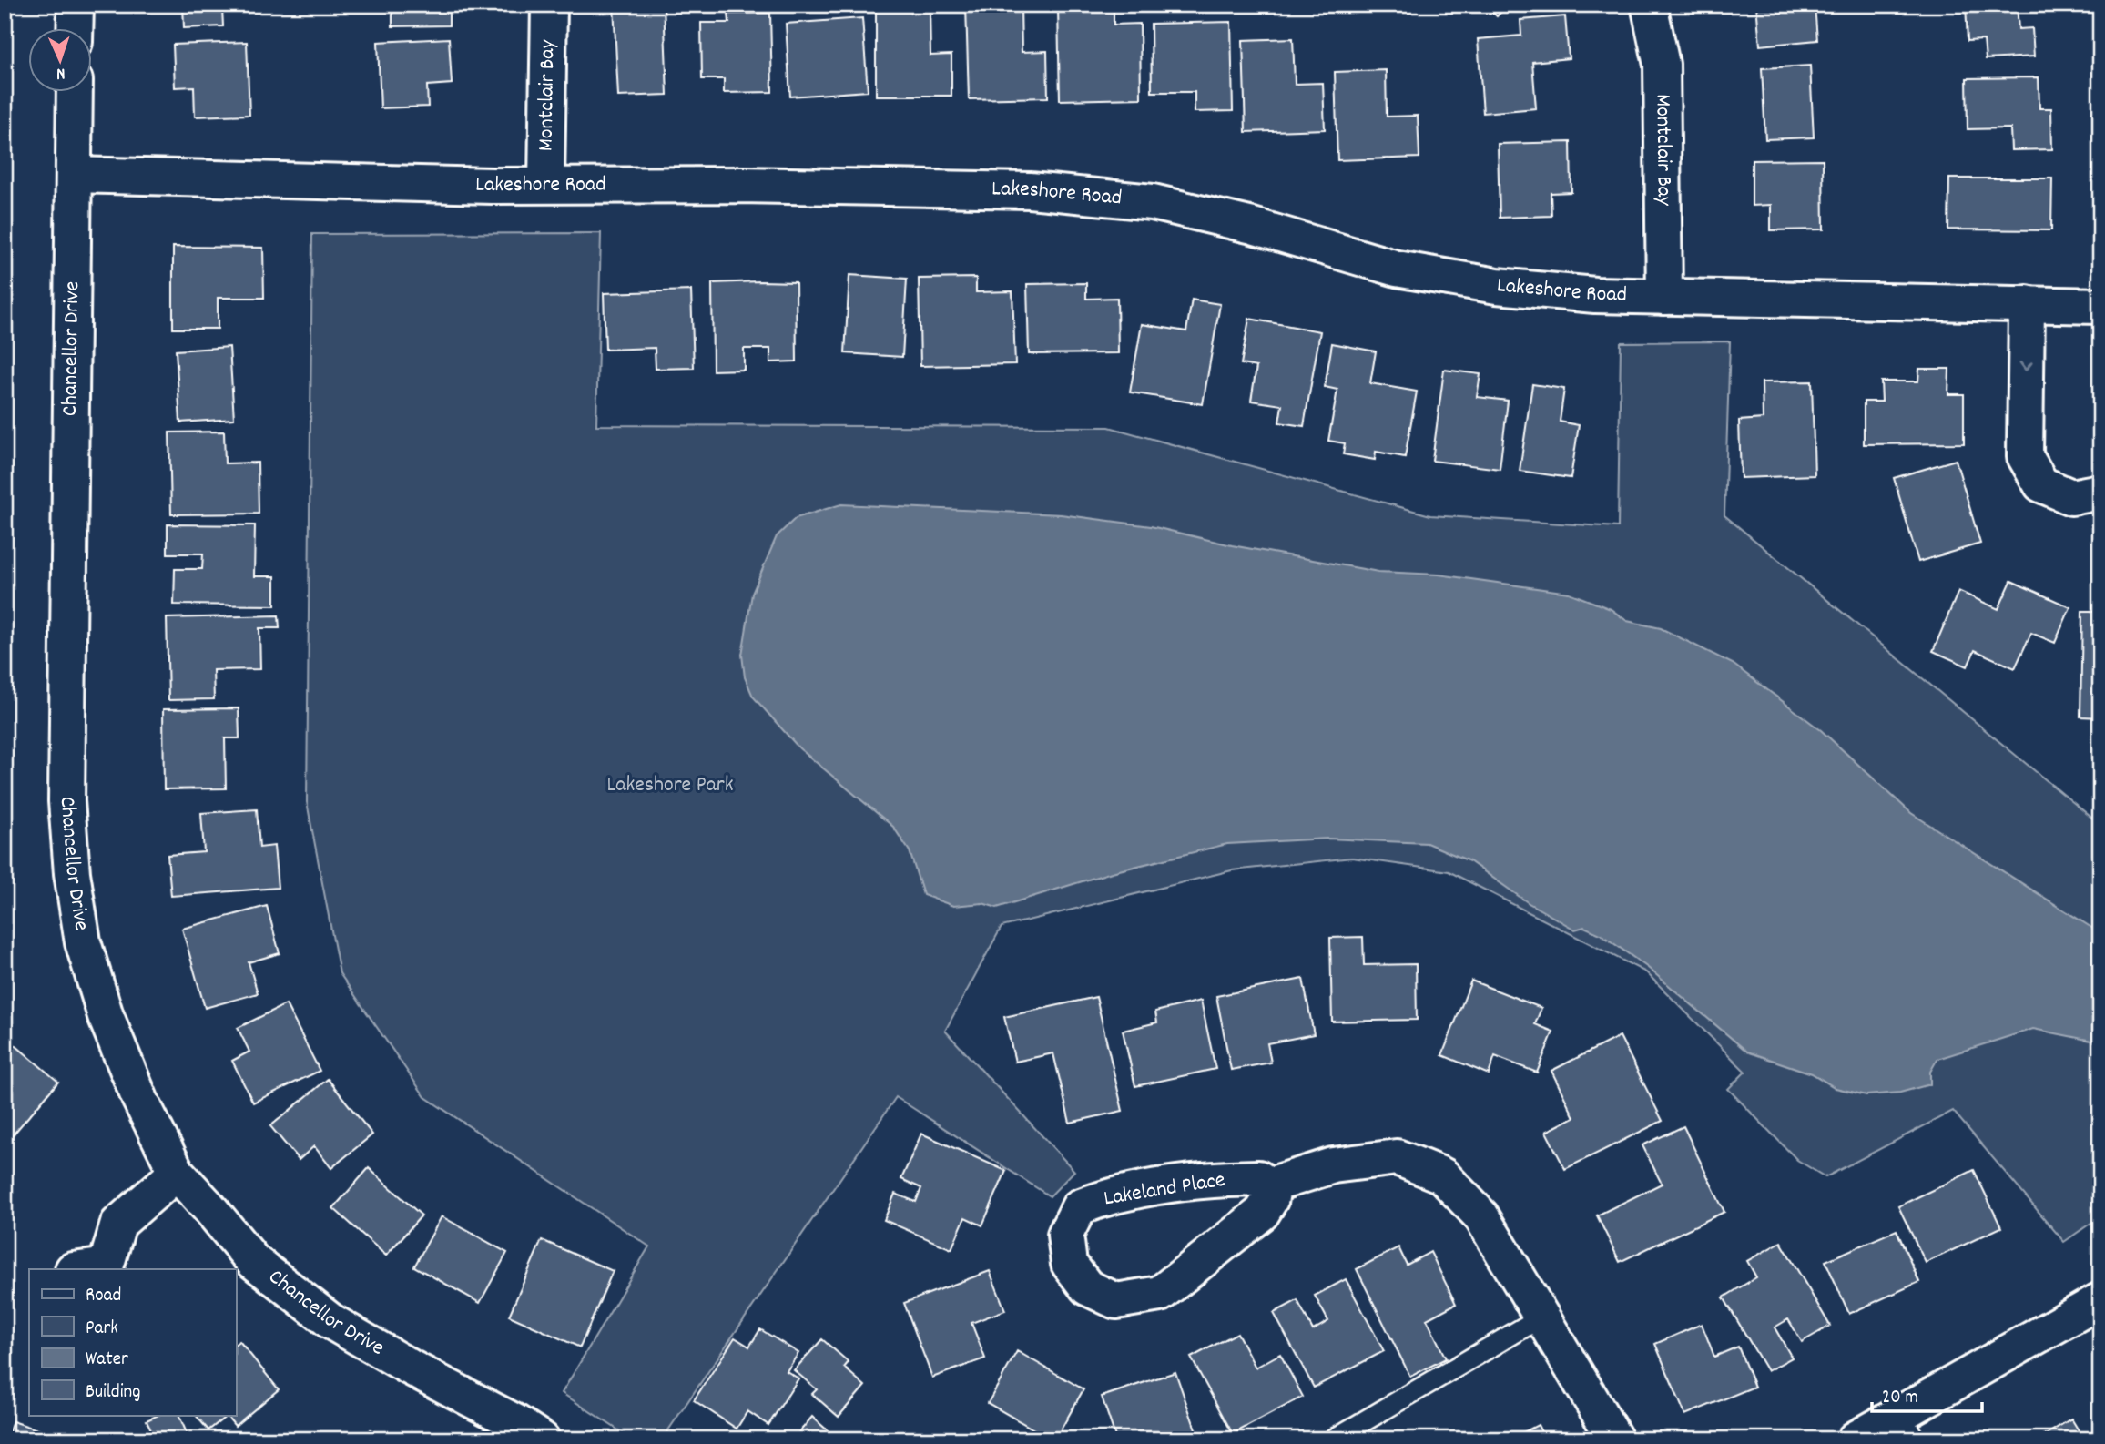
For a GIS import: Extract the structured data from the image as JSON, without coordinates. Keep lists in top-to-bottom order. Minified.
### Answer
{"streets":{"street":["Montclair Bay","Lakeshore Road","Chancellor Drive","Lakeland Place"]},"crossings":[["Montclair Bay","Lakeshore Road"],["Lakeshore Road","Chancellor Drive"]],"parks":["Lakeshore Park"],"legend":["Road","Park","Water","Building"],"scale_bar":"20 m","north":"bottom"}
